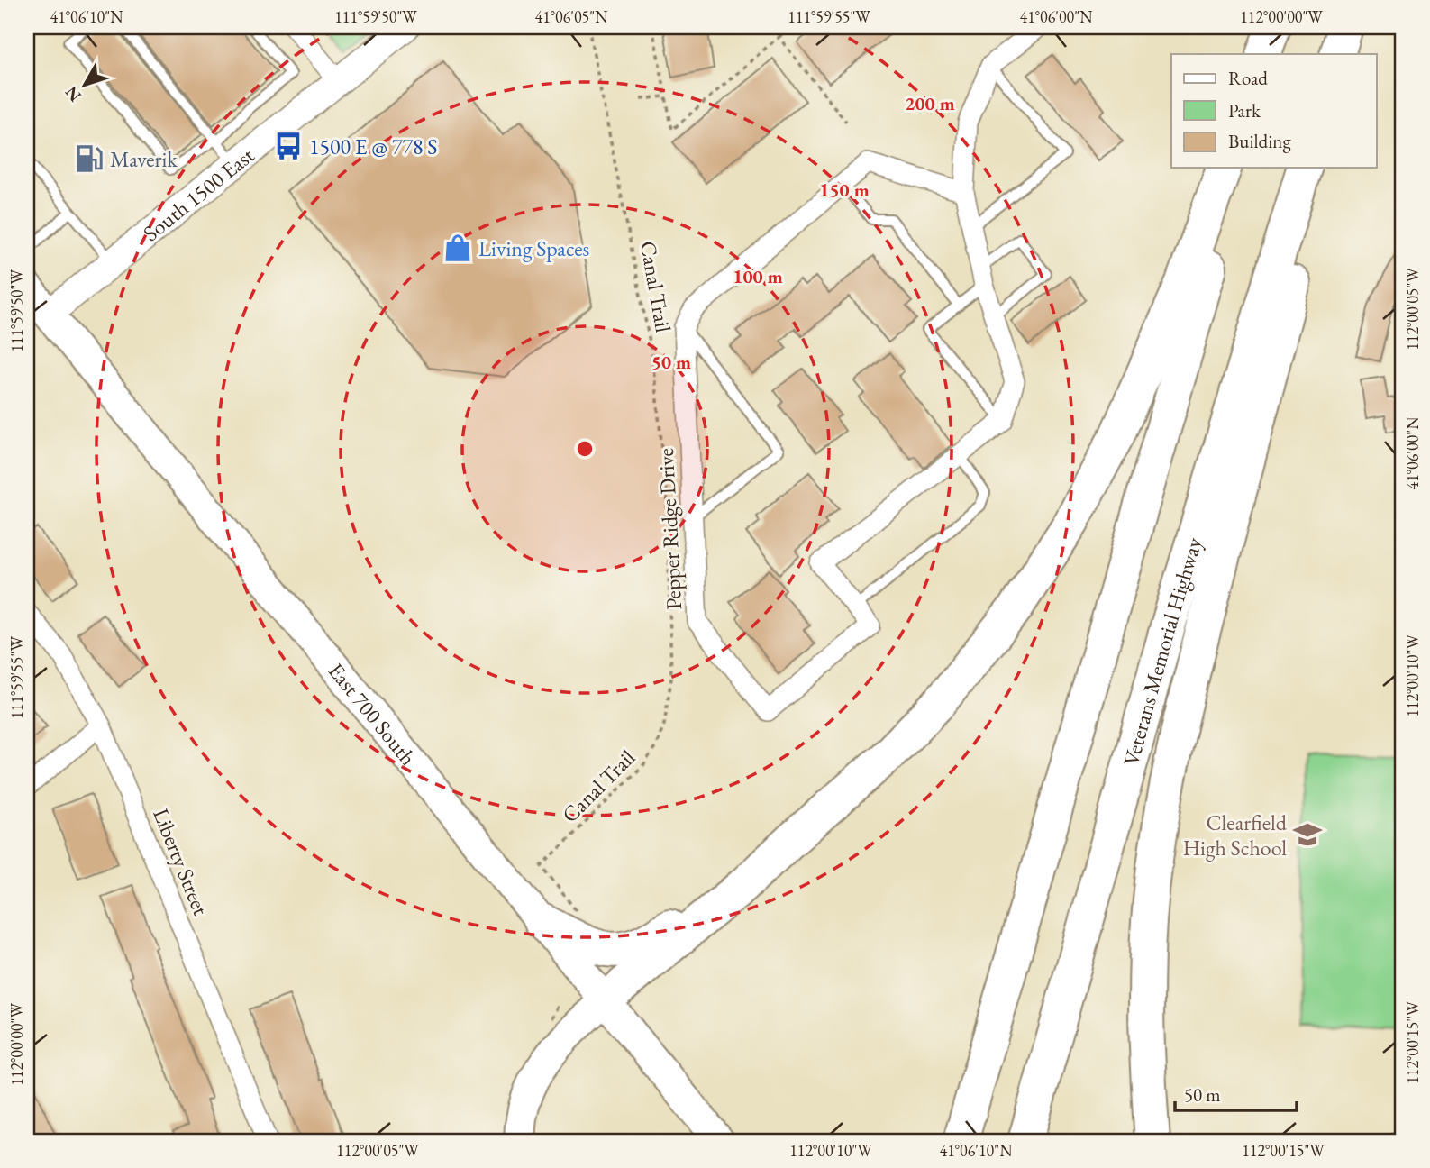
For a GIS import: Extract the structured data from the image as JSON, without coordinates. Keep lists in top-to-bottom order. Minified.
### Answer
{"streets":{"highway":["Veterans Memorial Highway"],"main road":["East 700 South"],"street":["South 1500 East","Pepper Ridge Drive","Liberty Street"],"path":["Canal Trail"]},"crossings":[["South 1500 East","East 700 South"]],"places":{"bus stop":["1500 E @ 778 S"],"fuel station":["Maverik"],"shop":["Living Spaces"],"school or university":["Clearfield High School"]},"legend":["Road","Park","Building"],"scale_bar":"50 m","north":"bottom left","coordinates":["41°06'10\"N","111°59'50\"W","41°06'05\"N","111°59'55\"W","41°06'00\"N","112°00'00\"W","112°00'05\"W","112°00'10\"W","112°00'15\"W"],"rings":["200 m","150 m","100 m","50 m"]}
